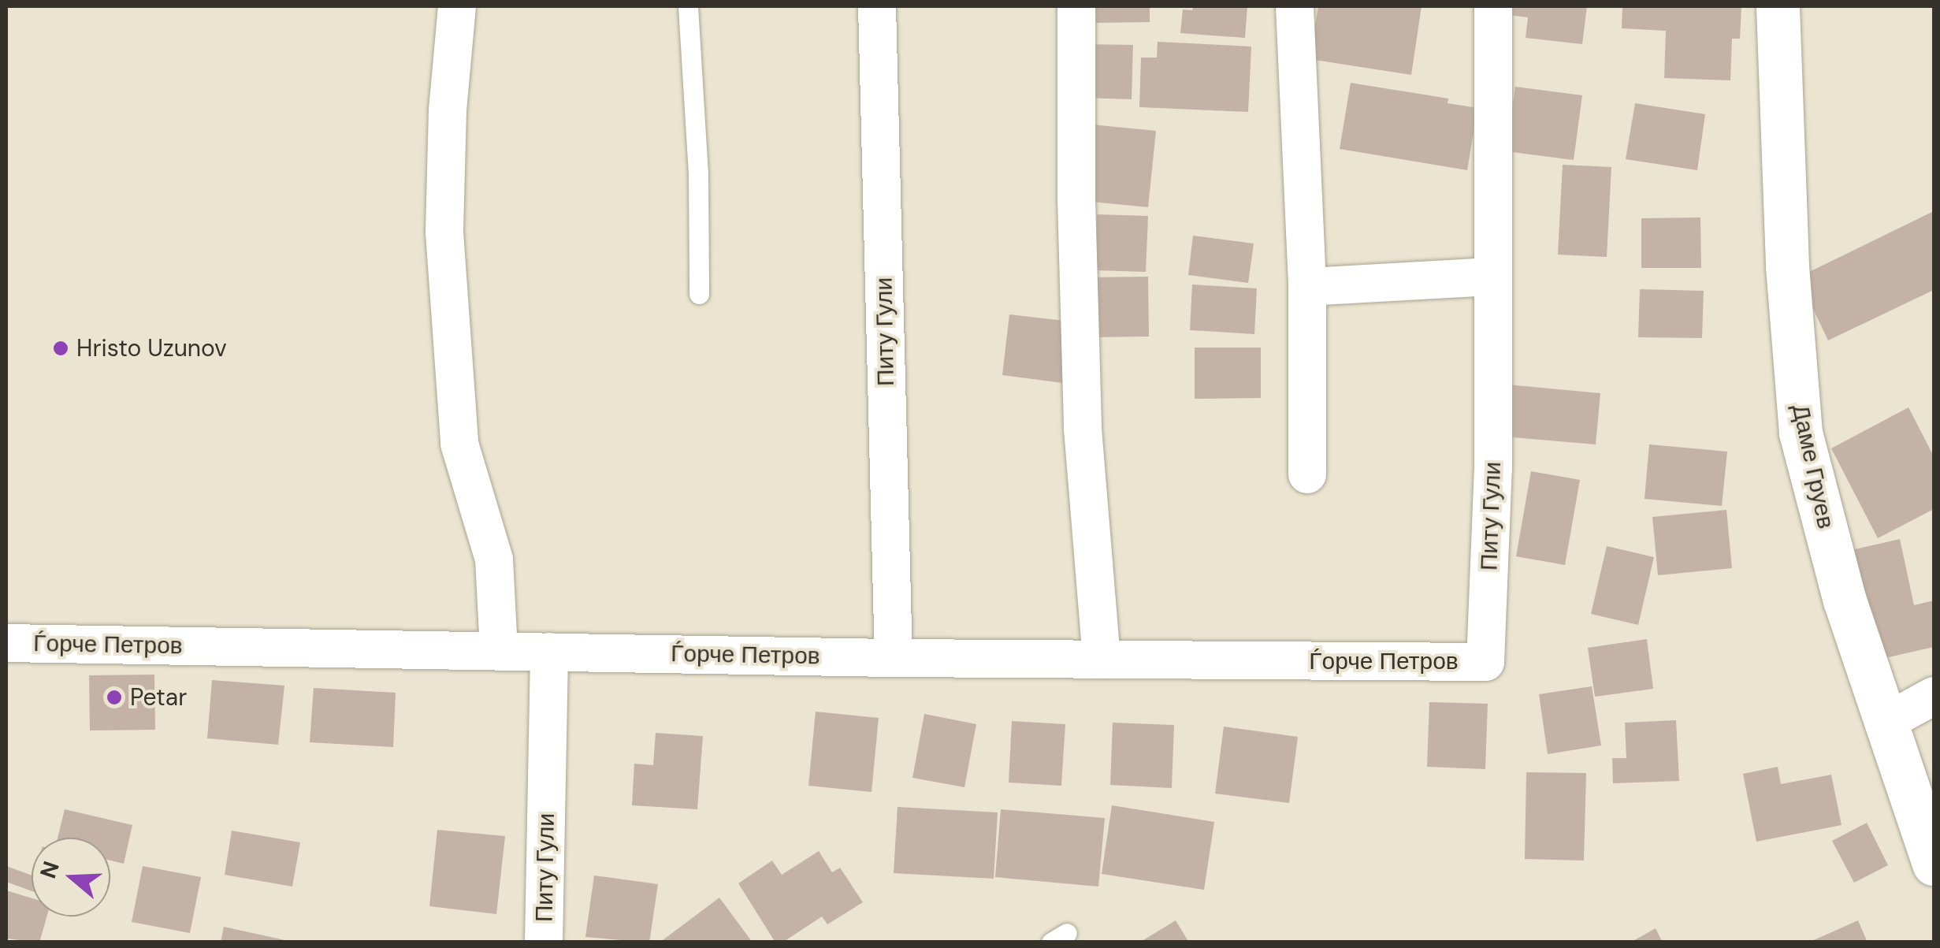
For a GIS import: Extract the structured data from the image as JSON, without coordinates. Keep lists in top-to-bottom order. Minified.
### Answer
{"streets":{"street":["Питу Гули","Даме Груев","Ѓорче Петров"]},"crossings":[["Питу Гули","Ѓорче Петров"]],"places":["Hristo Uzunov","Petar"],"north":"left"}
